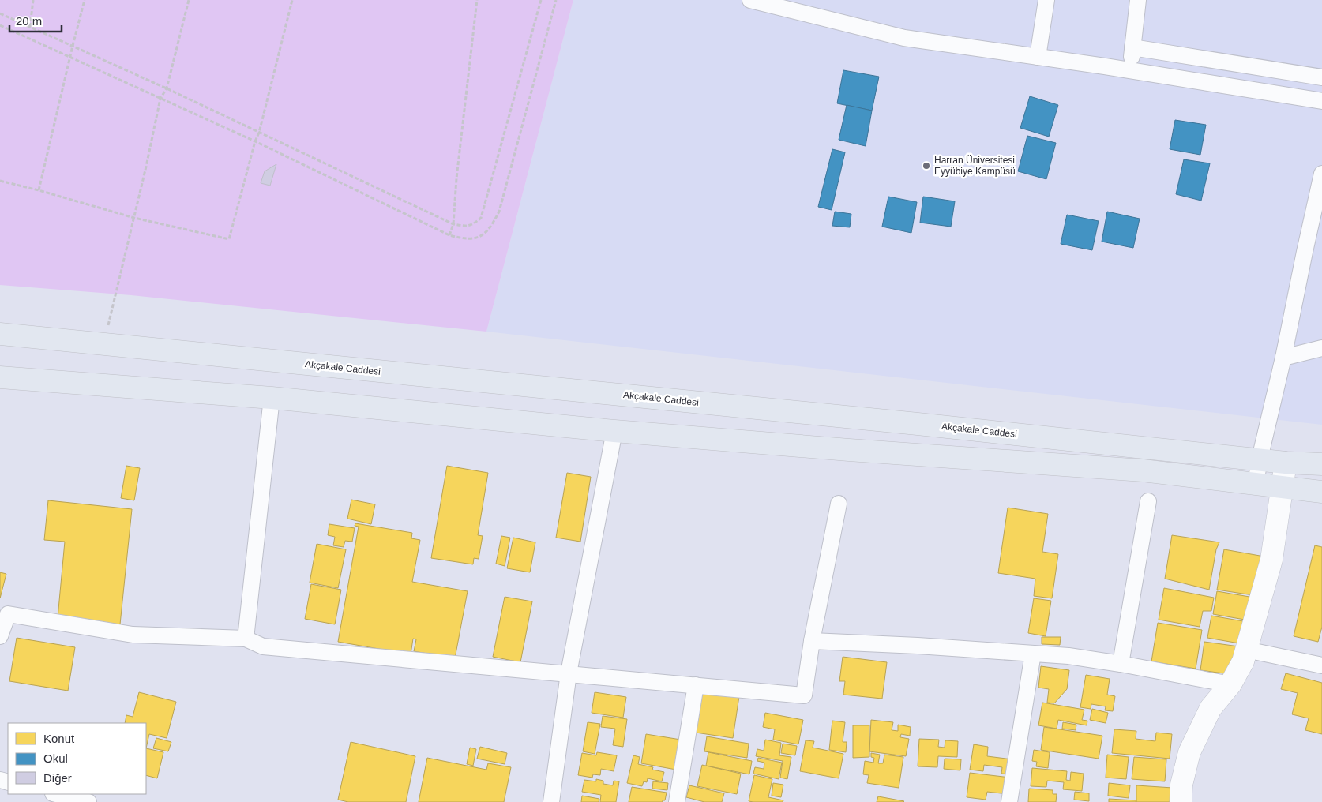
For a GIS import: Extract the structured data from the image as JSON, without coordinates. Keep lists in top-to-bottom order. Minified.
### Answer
{"streets":{"main road":["Akçakale Caddesi"]},"places":["Harran Üniversitesi Eyyübiye Kampüsü"],"legend":["Konut","Okul","Diğer"],"scale_bar":"20 m"}
